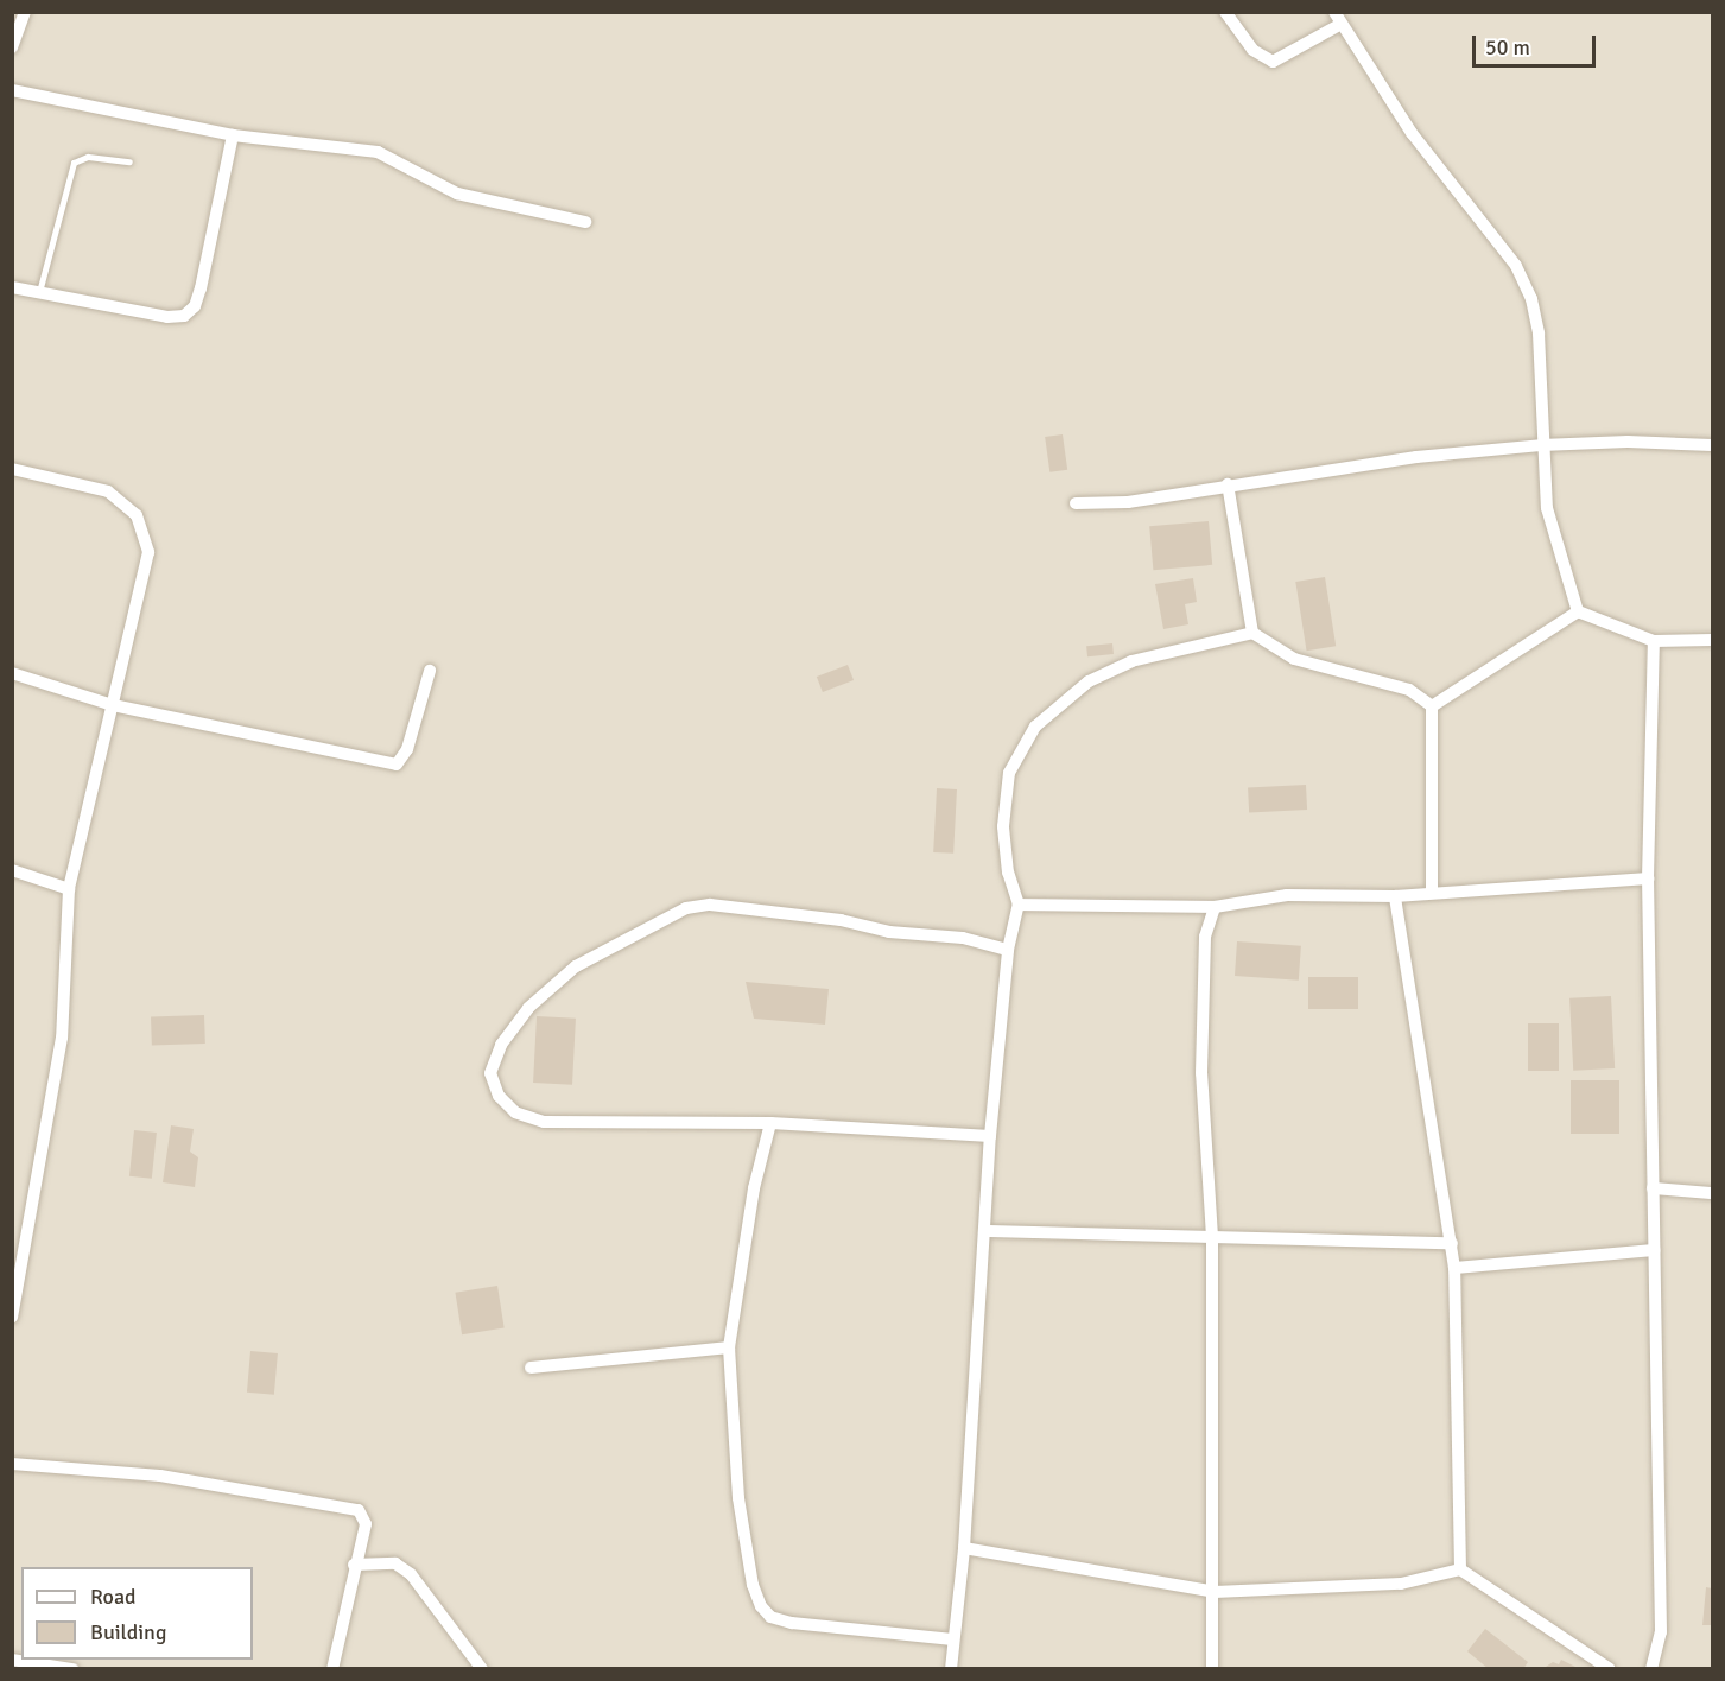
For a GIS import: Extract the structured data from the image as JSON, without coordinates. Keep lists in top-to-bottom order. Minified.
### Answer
{"legend":["Road","Building"],"scale_bar":"50 m"}
